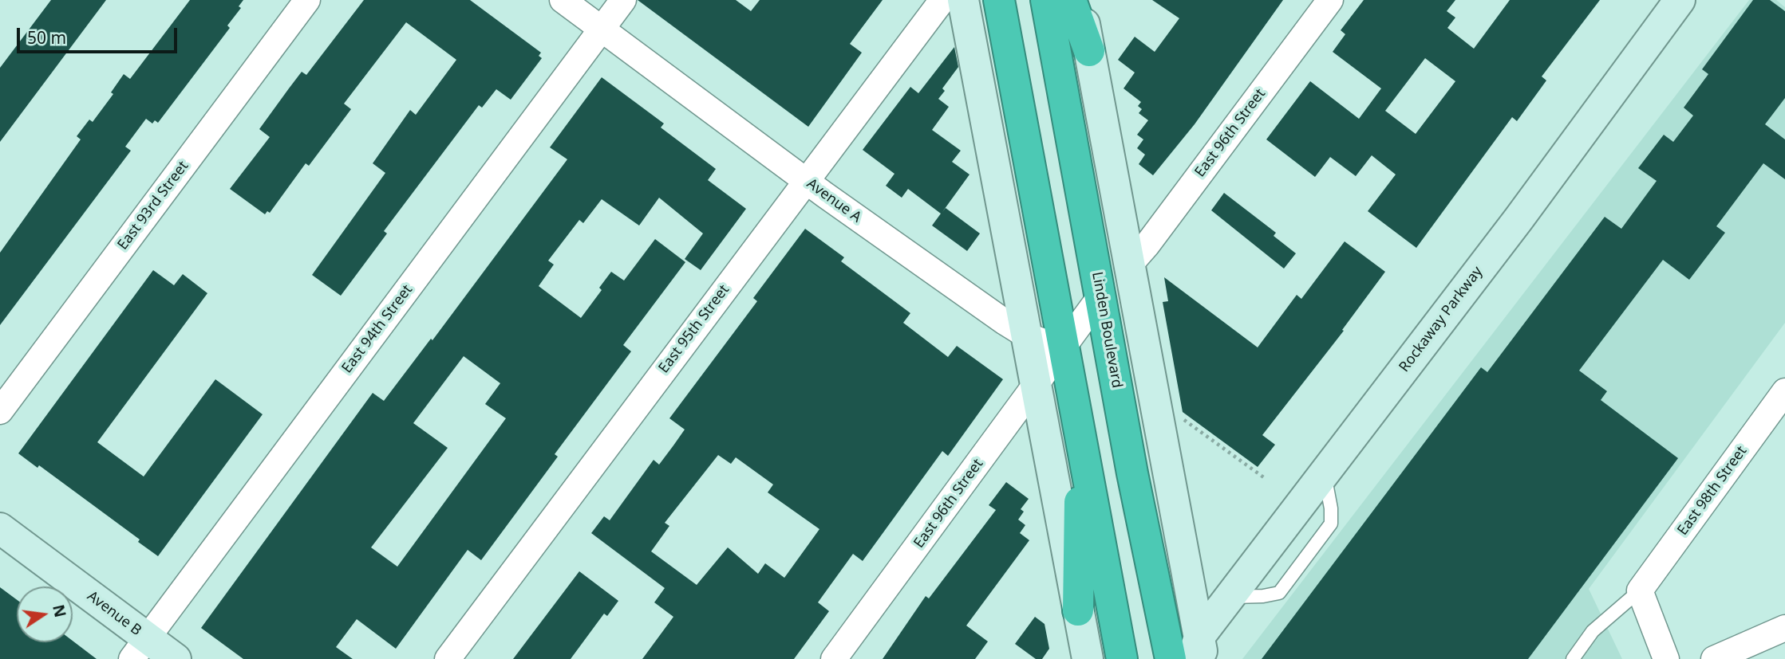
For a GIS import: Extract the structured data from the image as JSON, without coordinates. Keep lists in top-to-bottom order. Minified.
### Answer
{"streets":{"highway":["Linden Boulevard"],"street":["East 96th Street","Avenue A","East 93rd Street","Rockaway Parkway","East 94th Street","East 95th Street","East 98th Street","Avenue B"]},"crossings":[["East 96th Street","Avenue A"],["Avenue A","East 94th Street"],["Avenue A","East 95th Street"],["Rockaway Parkway","Linden Boulevard"],["East 94th Street","Avenue B"]],"scale_bar":"50 m","north":"right"}
